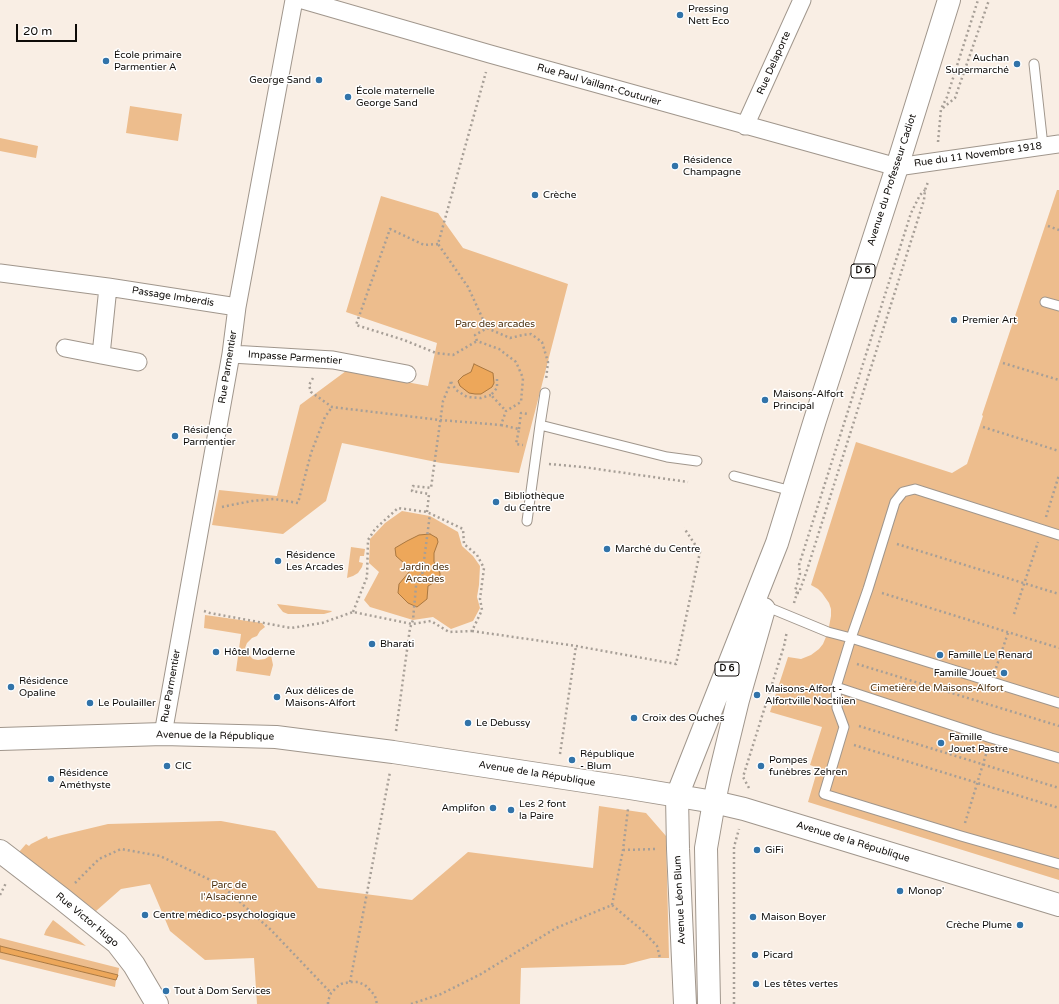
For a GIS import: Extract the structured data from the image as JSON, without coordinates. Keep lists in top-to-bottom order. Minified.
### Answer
{"streets":{"main road":["Avenue du Professeur Cadiot","D 6","Avenue de la République","Avenue Léon Blum","Rue Victor Hugo"],"street":["Rue Delaporte","Rue Paul Vaillant-Couturier","Rue du 11 Novembre 1918","Passage Imberdis","Impasse Parmentier","Rue Parmentier"]},"crossings":[["Rue Delaporte","Rue Paul Vaillant-Couturier"],["Rue Paul Vaillant-Couturier","Rue du 11 Novembre 1918"],["Rue Paul Vaillant-Couturier","Avenue du Professeur Cadiot"],["Rue du 11 Novembre 1918","Avenue du Professeur Cadiot"],["Avenue du Professeur Cadiot","D 6"],["Avenue du Professeur Cadiot","Avenue de la République"],["Avenue du Professeur Cadiot","Avenue Léon Blum"],["D 6","Avenue de la République"],["Passage Imberdis","Rue Parmentier"],["Impasse Parmentier","Rue Parmentier"],["Rue Parmentier","Avenue de la République"],["Avenue de la République","Avenue Léon Blum"]],"parks":["Parc des arcades","Jardin des Arcades","Cimetière de Maisons-Alfort","Parc de l'Alsacienne"],"places":["Pressing Nett Eco","École primaire Parmentier A","Auchan Supermarché","George Sand","École maternelle George Sand","Résidence Champagne","Crèche","Premier Art","Maisons-Alfort Principal","Résidence Parmentier","Bibliothèque du Centre","Marché du Centre","Résidence Les Arcades","Bharati","Hôtel Moderne","Famille Le Renard","Famille Jouet","Résidence Opaline","Maisons-Alfort - Alfortville Noctilien","Aux délices de Maisons-Alfort","Le Poulailler","Croix des Ouches","Le Debussy","Famille Jouet Pastre","République - Blum","CIC","Pompes funèbres Zehren","Résidence Améthyste","Amplifon","Les 2 font la Paire","GiFi","Monop'","Centre médico-psychologique","Maison Boyer","Crèche Plume","Picard","Les têtes vertes","Tout à Dom Services"],"scale_bar":"20 m"}
